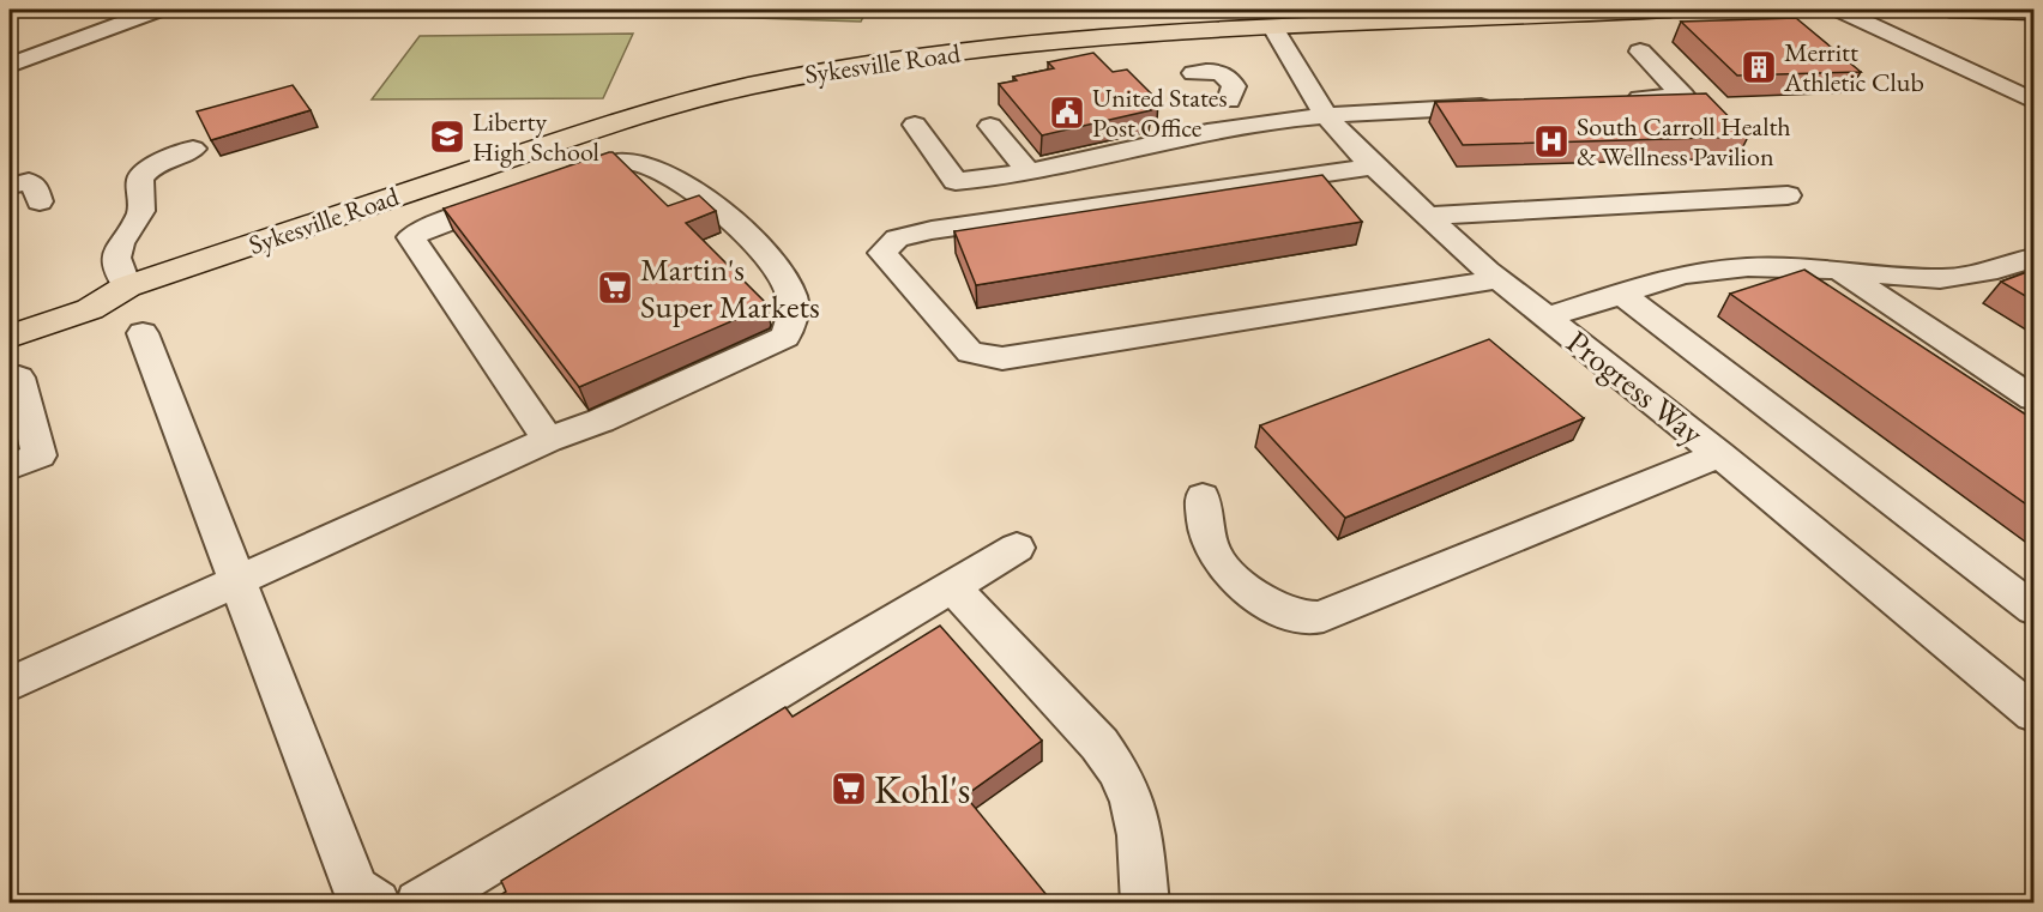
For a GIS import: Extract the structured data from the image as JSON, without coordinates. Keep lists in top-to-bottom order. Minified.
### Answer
{"streets":{"main road":["Sykesville Road"],"street":["Progress Way"]},"crossings":[["Sykesville Road","Progress Way"]],"places":{"building":["Merritt Athletic Club"],"public building":["United States Post Office"],"school or university":["Liberty High School"],"hospital":["South Carroll Health & Wellness Pavilion"],"supermarket":["Martin's Super Markets","Kohl's"]}}
